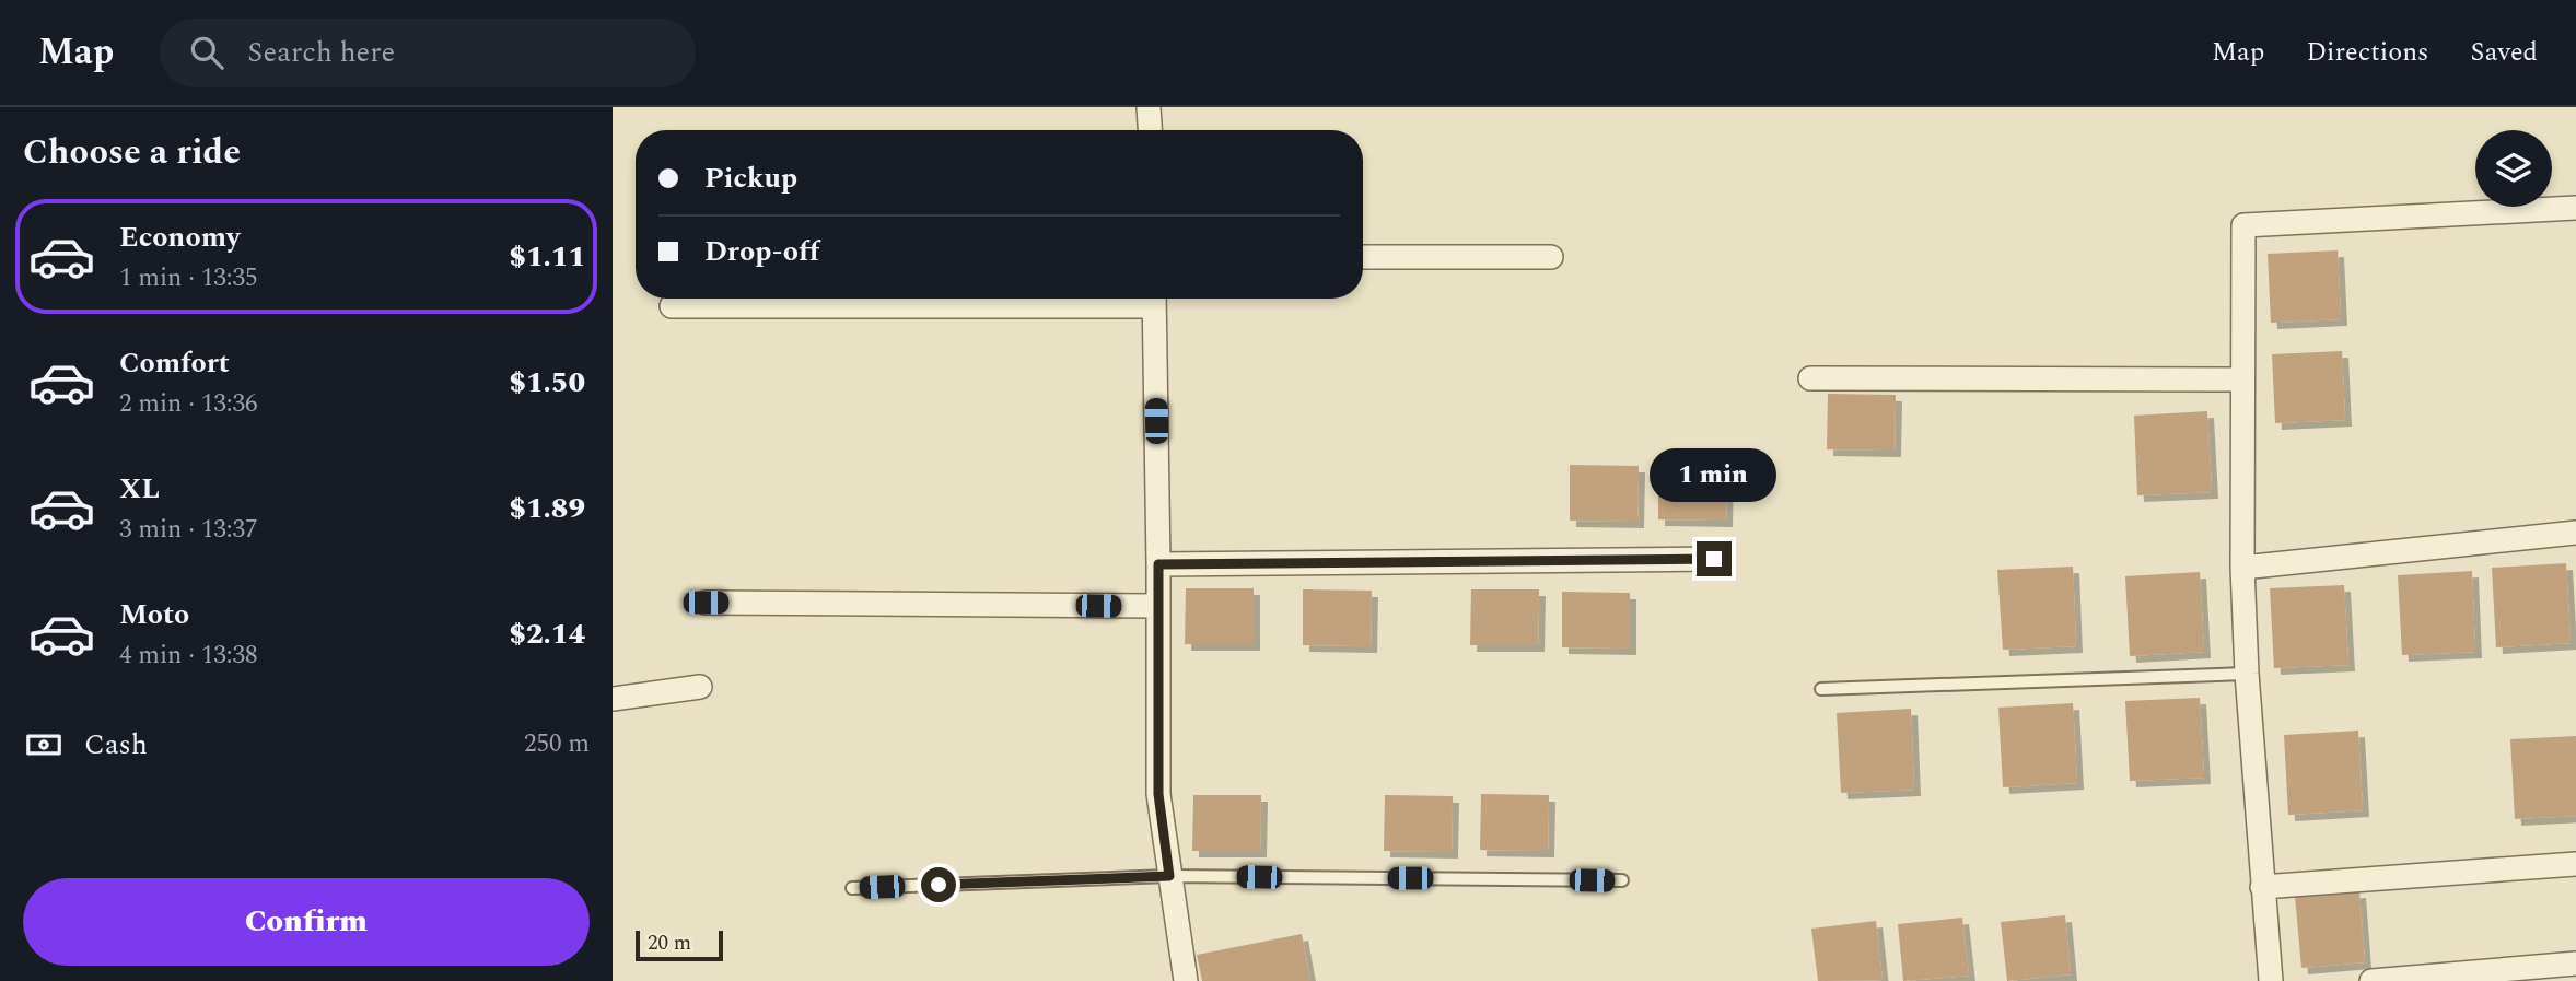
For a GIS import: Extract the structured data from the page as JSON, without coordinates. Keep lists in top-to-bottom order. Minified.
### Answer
{"scale_bar":"20 m","page":{"header":"Map","search":"Search here","nav":["Map","Directions","Saved"],"heading":"Choose a ride","banner":["Pickup","Drop-off"],"list":[{"name":"Economy","note":"1 min · 13:35","value":"$1.11"},{"name":"Comfort","note":"2 min · 13:36","value":"$1.50"},{"name":"XL","note":"3 min · 13:37","value":"$1.89"},{"name":"Moto","note":"4 min · 13:38","value":"$2.14"}],"bubble":"1 min","pay":["Cash","250 m"],"buttons":"Confirm","scale":"20 m"}}
